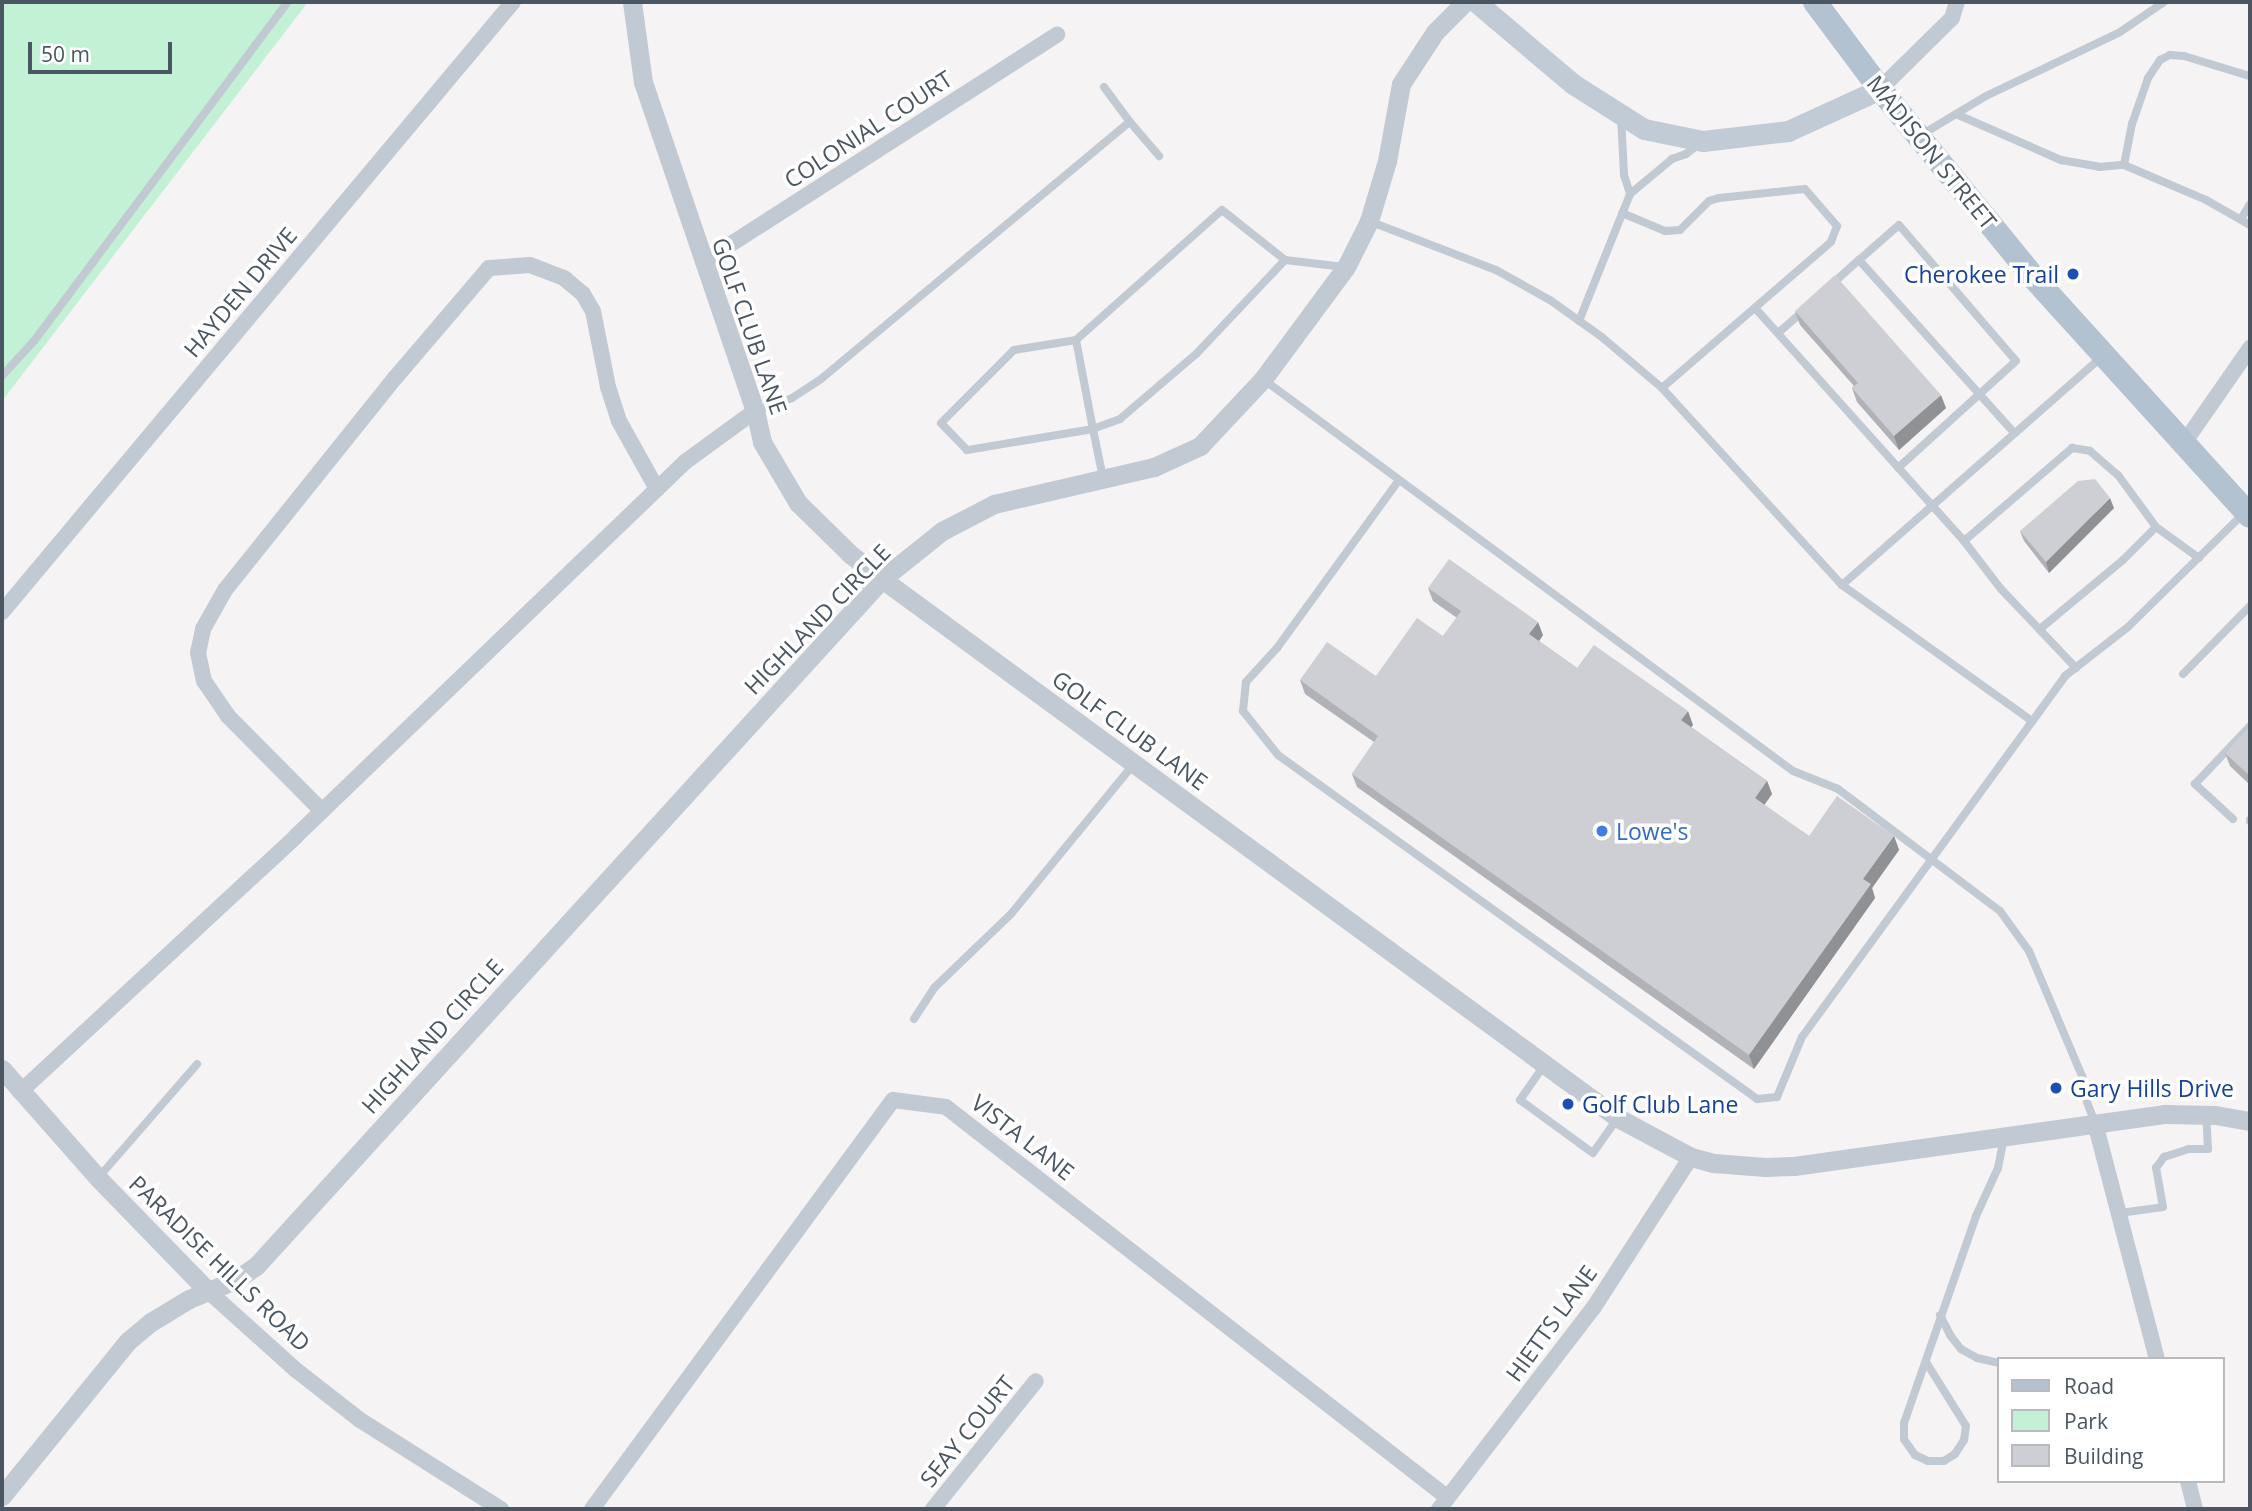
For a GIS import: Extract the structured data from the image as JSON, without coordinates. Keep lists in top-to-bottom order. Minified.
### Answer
{"streets":{"main road":["MADISON STREET"],"street":["COLONIAL COURT","HAYDEN DRIVE","GOLF CLUB LANE","HIGHLAND CIRCLE","VISTA LANE","PARADISE HILLS ROAD","HIETTS LANE","SEAY COURT"]},"crossings":[["COLONIAL COURT","GOLF CLUB LANE"],["GOLF CLUB LANE","HIGHLAND CIRCLE"],["GOLF CLUB LANE","HIETTS LANE"],["HIGHLAND CIRCLE","PARADISE HILLS ROAD"],["VISTA LANE","HIETTS LANE"]],"places":["Cherokee Trail","Lowe's","Gary Hills Drive","Golf Club Lane"],"legend":["Road","Park","Building"],"scale_bar":"50 m"}
